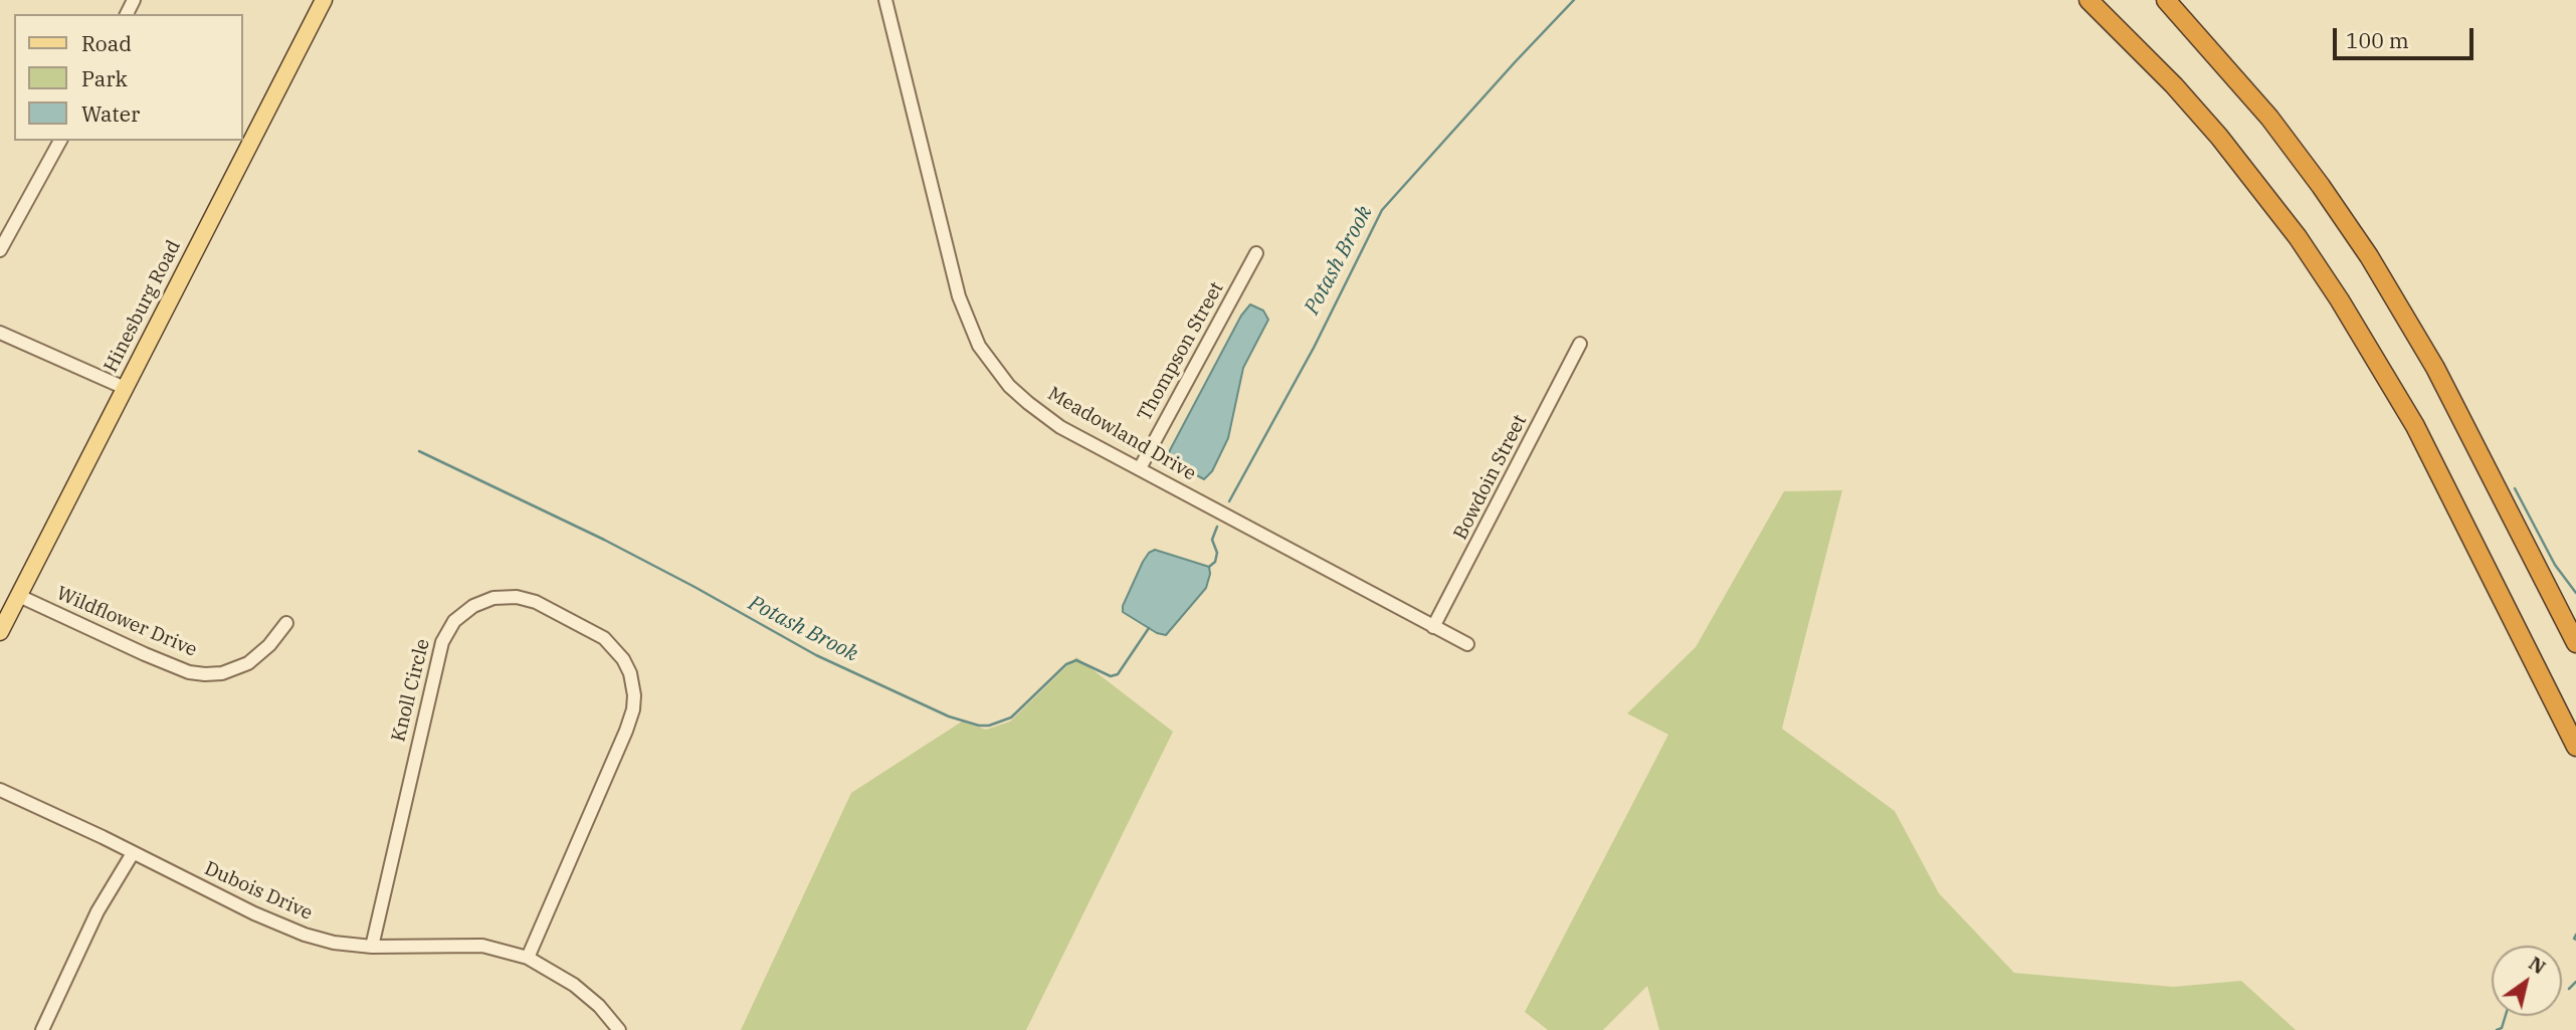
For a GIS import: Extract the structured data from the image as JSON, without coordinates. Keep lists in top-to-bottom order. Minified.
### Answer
{"streets":{"main road":["Hinesburg Road"],"street":["Thompson Street","Meadowland Drive","Bowdoin Street","Wildflower Drive","Knoll Circle","Dubois Drive"]},"crossings":[["Hinesburg Road","Wildflower Drive"],["Thompson Street","Meadowland Drive"],["Meadowland Drive","Bowdoin Street"],["Knoll Circle","Dubois Drive"]],"water":["Potash Brook"],"legend":["Road","Park","Water"],"scale_bar":"100 m","north":"top right"}
